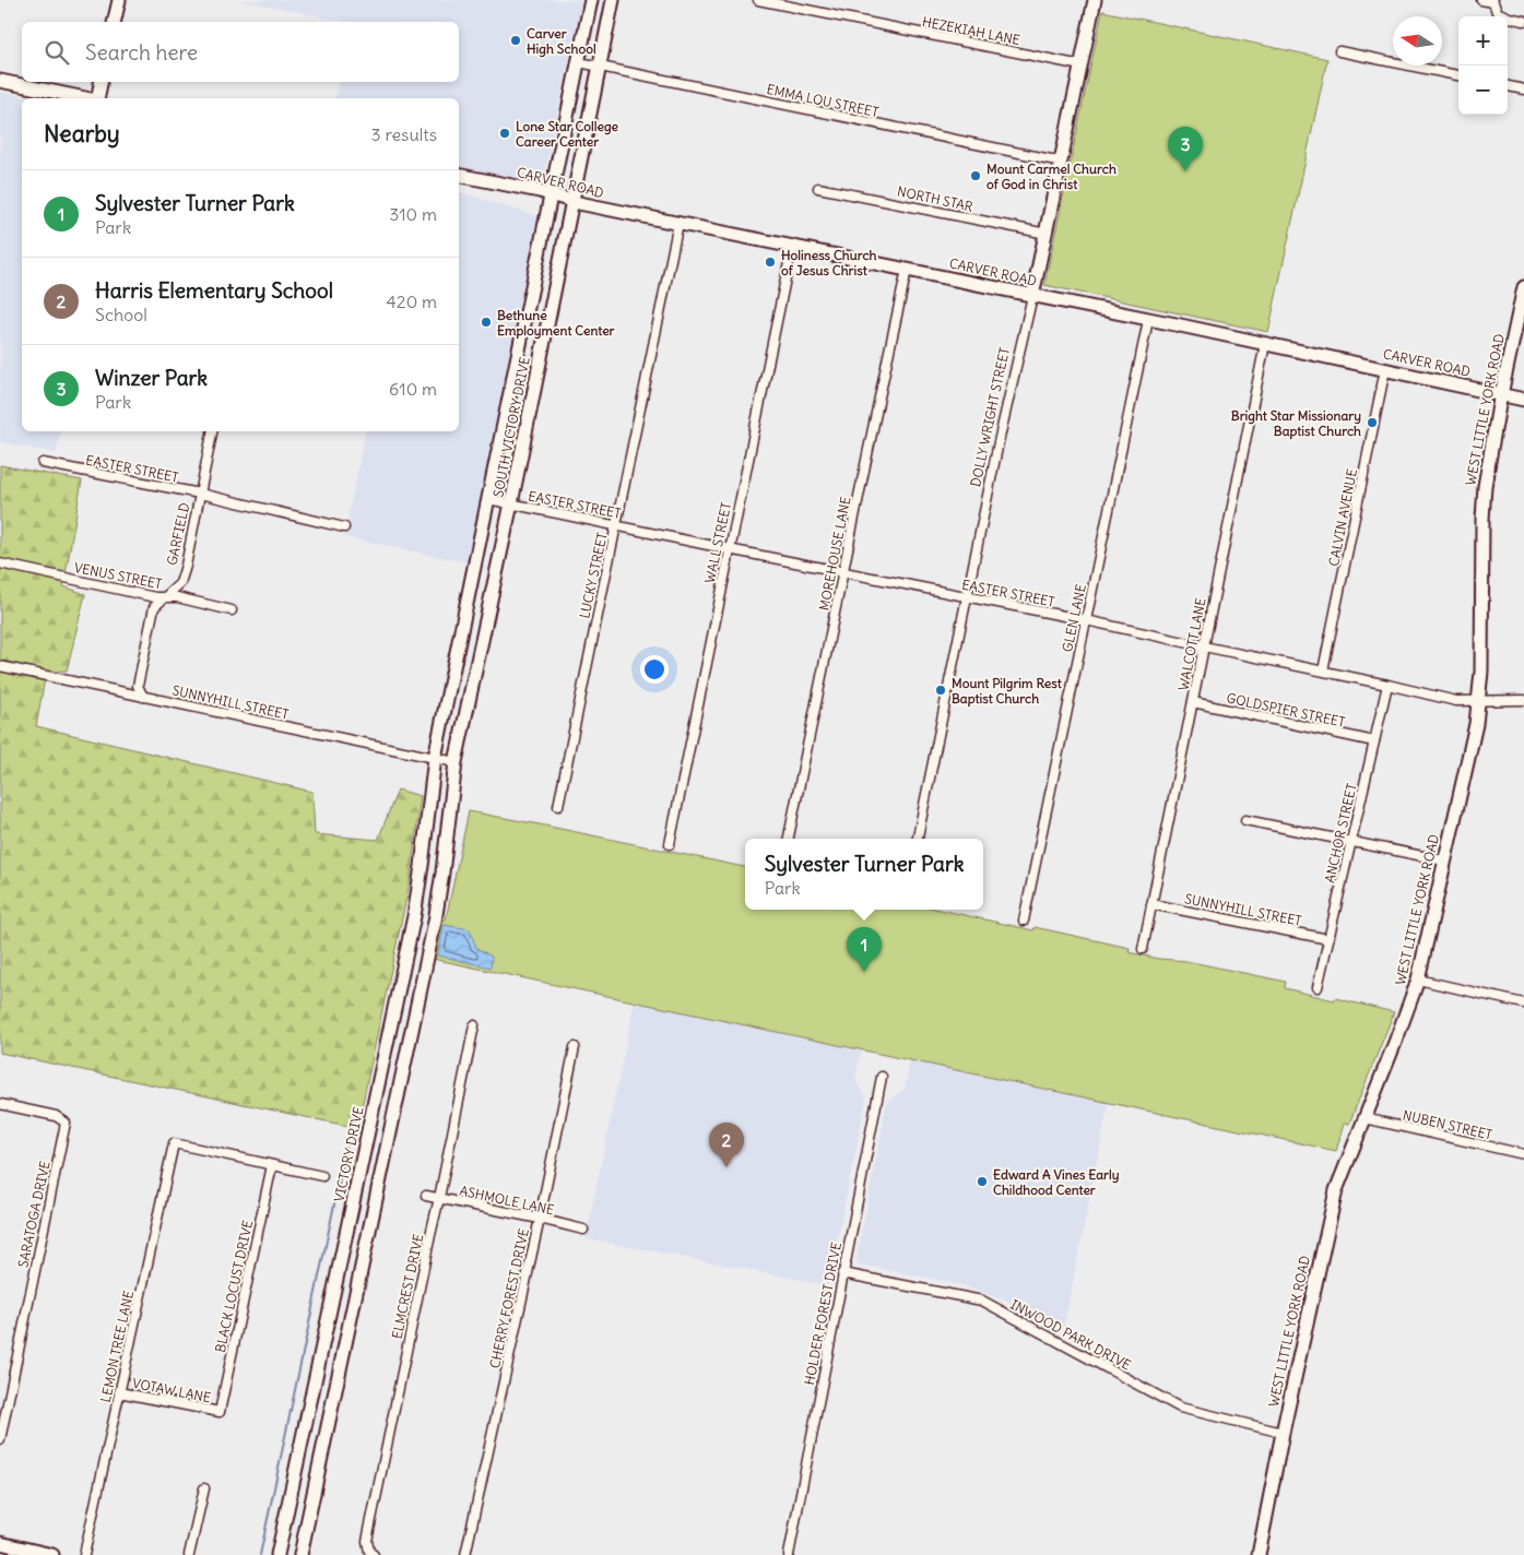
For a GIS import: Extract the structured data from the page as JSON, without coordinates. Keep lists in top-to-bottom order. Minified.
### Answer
{"streets":{"main road":["CARVER ROAD","WEST LITTLE YORK ROAD","DOLLY WRIGHT STREET","SOUTH VICTORY DRIVE","VICTORY DRIVE"],"street":["HEZEKIAH LANE","EMMA LOU STREET","NORTH STAR","EASTER STREET","CALVIN AVENUE","GARFIELD","WALL STREET","MOREHOUSE LANE","VENUS STREET","LUCKY STREET","GLEN LANE","WALCOTT LANE","SUNNYHILL STREET","GOLDSPIER STREET","ANCHOR STREET","NUBEN STREET","ASHMOLE LANE","SARATOGA DRIVE","BLACK LOCUST DRIVE","ELMCREST DRIVE","CHERRY FOREST DRIVE","HOLDER FOREST DRIVE","INWOOD PARK DRIVE","LEMON TREE LANE","VOTAW LANE"]},"crossings":[["HEZEKIAH LANE","DOLLY WRIGHT STREET"],["EMMA LOU STREET","DOLLY WRIGHT STREET"],["EMMA LOU STREET","SOUTH VICTORY DRIVE"],["CARVER ROAD","WEST LITTLE YORK ROAD"],["CARVER ROAD","DOLLY WRIGHT STREET"],["CARVER ROAD","SOUTH VICTORY DRIVE"],["CARVER ROAD","CALVIN AVENUE"],["CARVER ROAD","WALL STREET"],["CARVER ROAD","MOREHOUSE LANE"],["CARVER ROAD","LUCKY STREET"],["CARVER ROAD","GLEN LANE"],["CARVER ROAD","WALCOTT LANE"],["NORTH STAR","DOLLY WRIGHT STREET"],["WEST LITTLE YORK ROAD","EASTER STREET"],["WEST LITTLE YORK ROAD","NUBEN STREET"],["WEST LITTLE YORK ROAD","INWOOD PARK DRIVE"],["DOLLY WRIGHT STREET","EASTER STREET"],["SOUTH VICTORY DRIVE","EASTER STREET"],["SOUTH VICTORY DRIVE","SUNNYHILL STREET"],["SOUTH VICTORY DRIVE","VICTORY DRIVE"],["EASTER STREET","CALVIN AVENUE"],["EASTER STREET","GARFIELD"],["EASTER STREET","WALL STREET"],["EASTER STREET","MOREHOUSE LANE"],["EASTER STREET","LUCKY STREET"],["EASTER STREET","GLEN LANE"],["EASTER STREET","WALCOTT LANE"],["EASTER STREET","ANCHOR STREET"],["GARFIELD","VENUS STREET"],["GARFIELD","SUNNYHILL STREET"],["WALCOTT LANE","SUNNYHILL STREET"],["WALCOTT LANE","GOLDSPIER STREET"],["SUNNYHILL STREET","ANCHOR STREET"],["SUNNYHILL STREET","VICTORY DRIVE"],["GOLDSPIER STREET","ANCHOR STREET"],["ASHMOLE LANE","ELMCREST DRIVE"],["ASHMOLE LANE","CHERRY FOREST DRIVE"],["BLACK LOCUST DRIVE","LEMON TREE LANE"],["BLACK LOCUST DRIVE","VOTAW LANE"],["HOLDER FOREST DRIVE","INWOOD PARK DRIVE"],["LEMON TREE LANE","VOTAW LANE"]],"places":["Carver High School","Lone Star College Career Center","Mount Carmel Church of God in Christ","Holiness Church of Jesus Christ","Bethune Employment Center","Bright Star Missionary Baptist Church","Mount Pilgrim Rest Baptist Church","Edward A Vines Early Childhood Center"],"north":"left","page":{"map_buttons":["+","−"],"search":"Search here","heading":["Nearby","3 results"],"pins":["3","1","2"],"list":[{"mark":"1","name":"Sylvester Turner Park","note":"Park","value":"310 m"},{"mark":"2","name":"Harris Elementary School","note":"School","value":"420 m"},{"mark":"3","name":"Winzer Park","note":"Park","value":"610 m"}],"popup":["Sylvester Turner Park","Park"]}}
